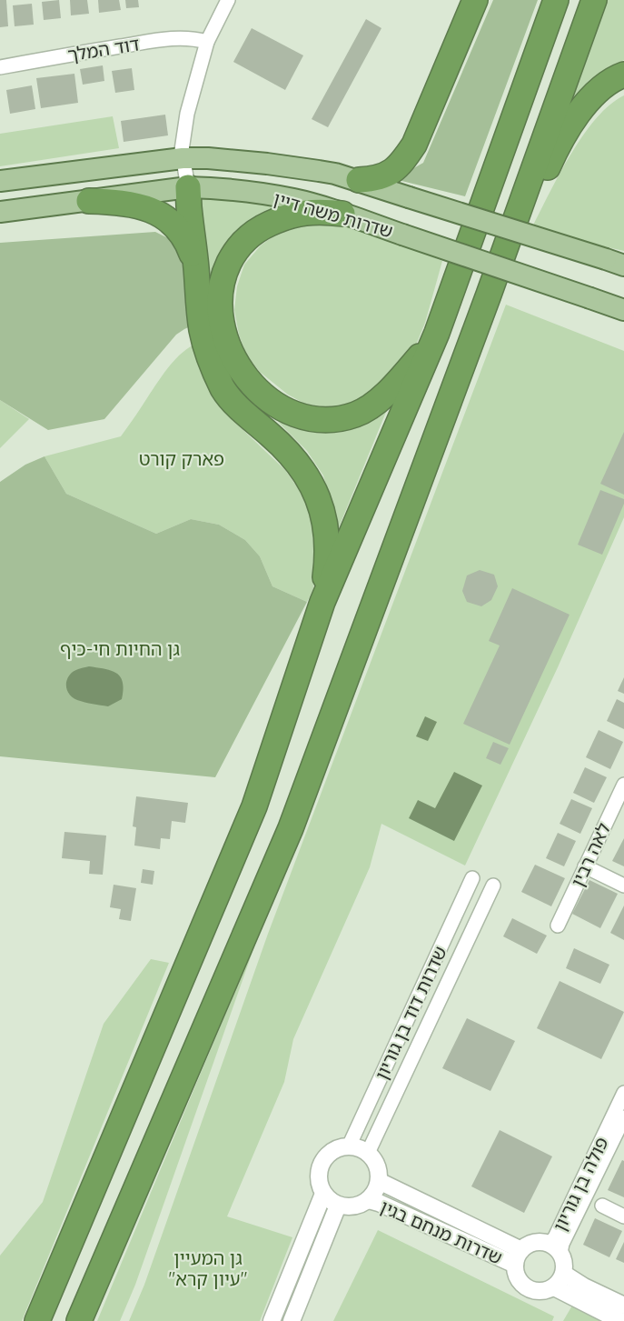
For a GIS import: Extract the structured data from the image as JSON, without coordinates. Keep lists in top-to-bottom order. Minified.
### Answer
{"streets":{"main road":["שדרות משה דיין"],"street":["דוד המלך","לאה רבין","שדרות דוד בן גוריון","פולה בן גוריון","שדרות מנחם בגין"]},"crossings":[["שדרות דוד בן גוריון","שדרות מנחם בגין"],["פולה בן גוריון","שדרות מנחם בגין"]],"parks":["פארק קורט","גן החיות חי-כיף","גן המעיין \"עיון קרא\""]}
